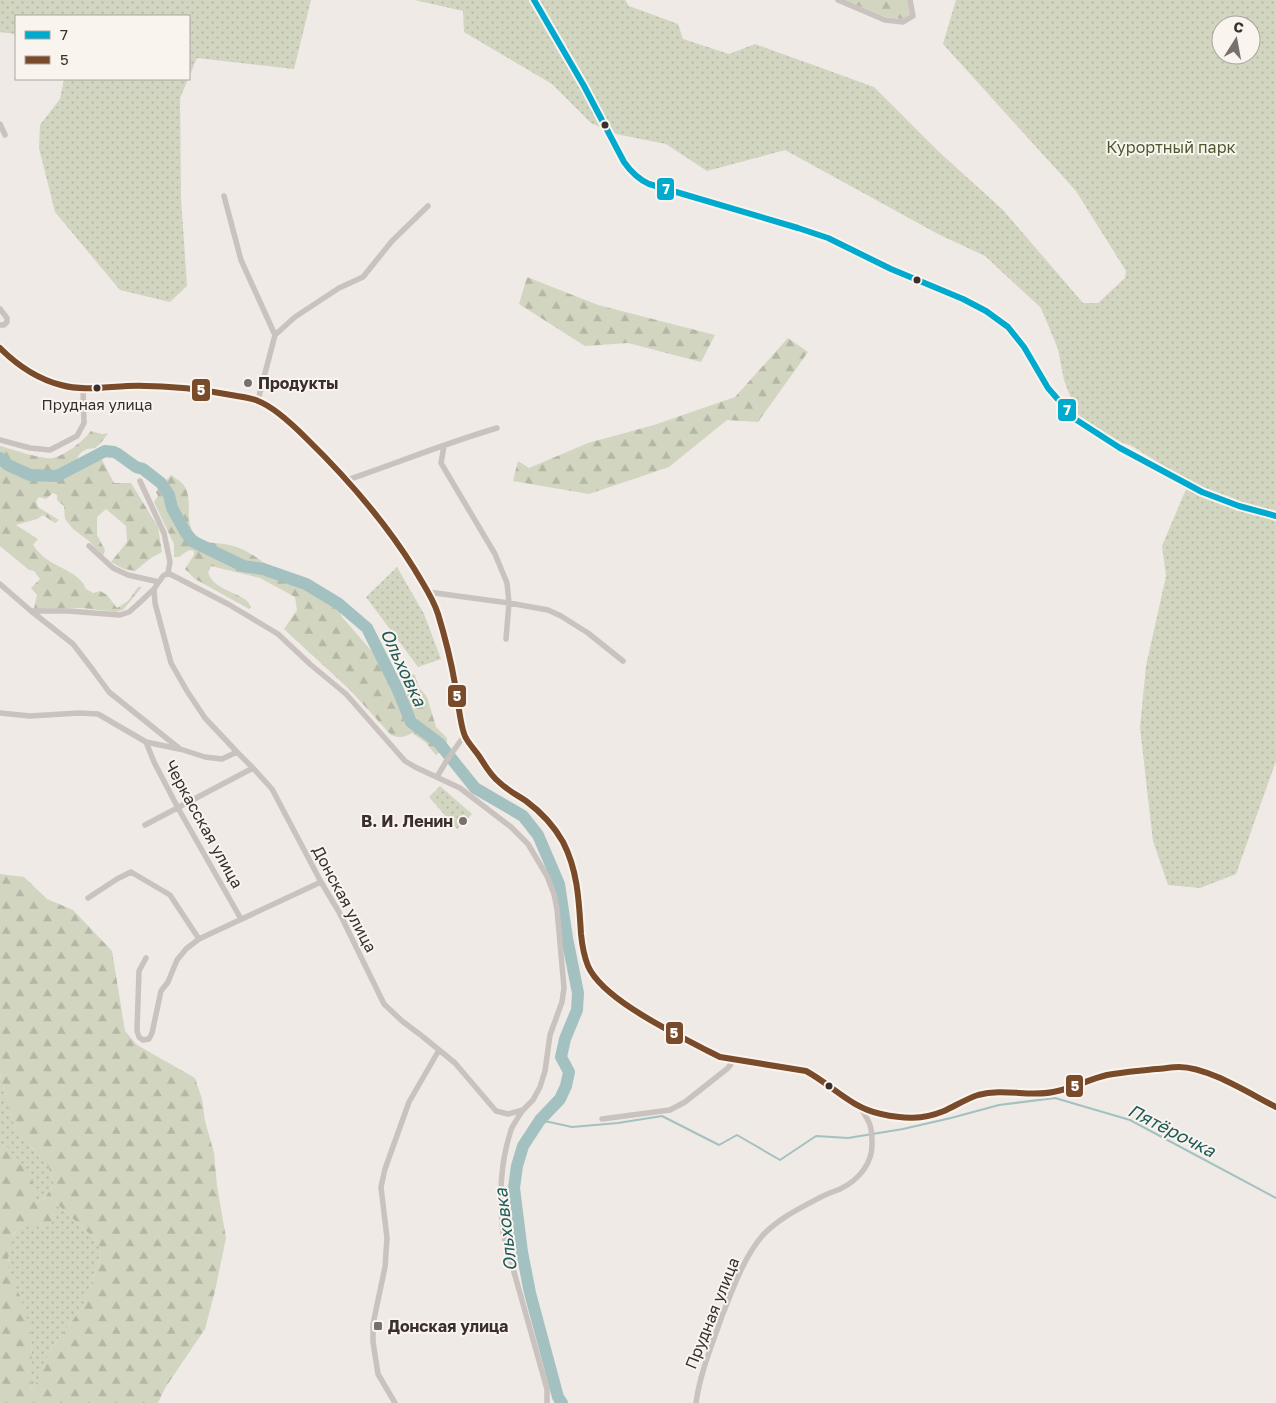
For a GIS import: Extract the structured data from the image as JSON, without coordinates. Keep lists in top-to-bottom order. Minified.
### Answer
{"streets":{"street":["Черкасская улица","Донская улица","Прудная улица"]},"water":["Ольховка","Пятёрочка"],"parks":["Курортный парк"],"places":{"other":["Продукты","Прудная улица","В. И. Ленин"],"transit":["Донская улица"]},"lines":["transit line 7","transit line 5"],"legend":["7","5"],"north":"top"}
